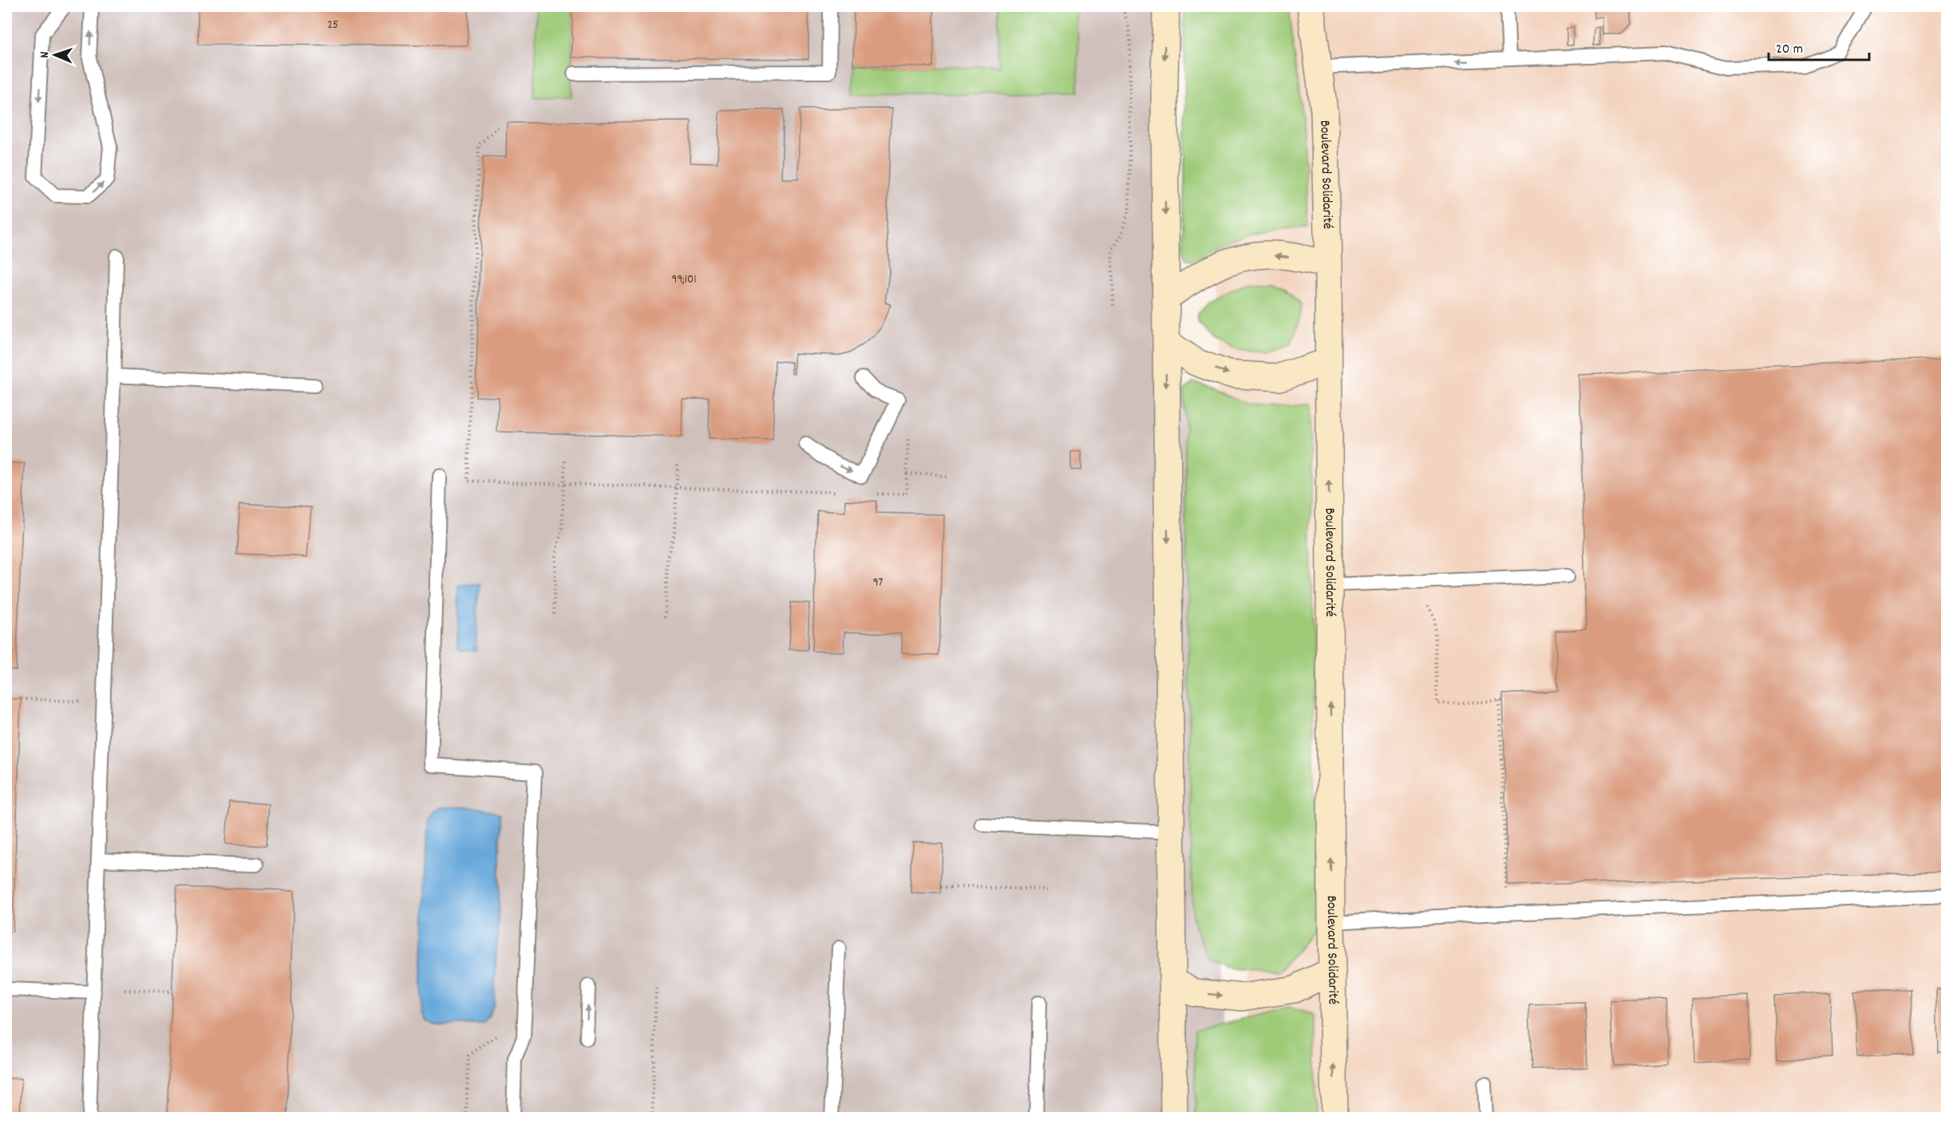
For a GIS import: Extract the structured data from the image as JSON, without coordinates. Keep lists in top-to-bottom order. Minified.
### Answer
{"streets":{"main road":["Boulevard Solidarité"]},"house_numbers":["25","99;101","97"],"scale_bar":"20 m","north":"left"}
